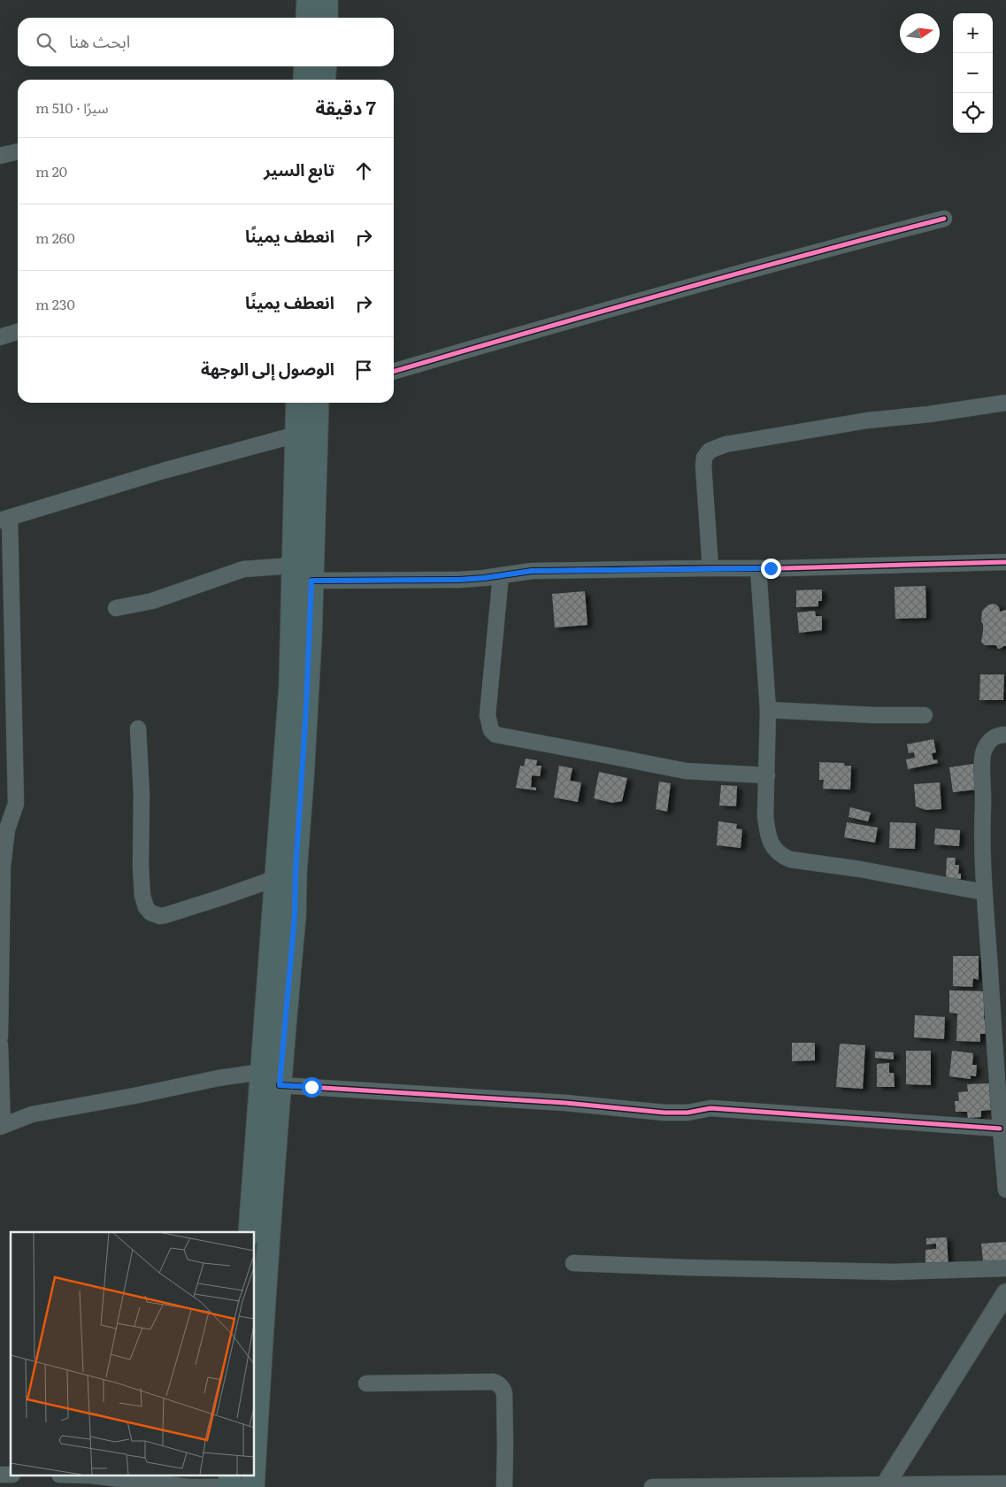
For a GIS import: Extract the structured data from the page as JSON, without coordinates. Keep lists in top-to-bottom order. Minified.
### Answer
{"north":"right","page":{"map_buttons":["+","−"],"search":"ابحث هنا","heading":["7 دقيقة","سيرًا · 510 m"],"list":[["تابع السير","20 m"],["انعطف يمينًا","260 m"],["انعطف يمينًا","230 m"],"الوصول إلى الوجهة"]}}
